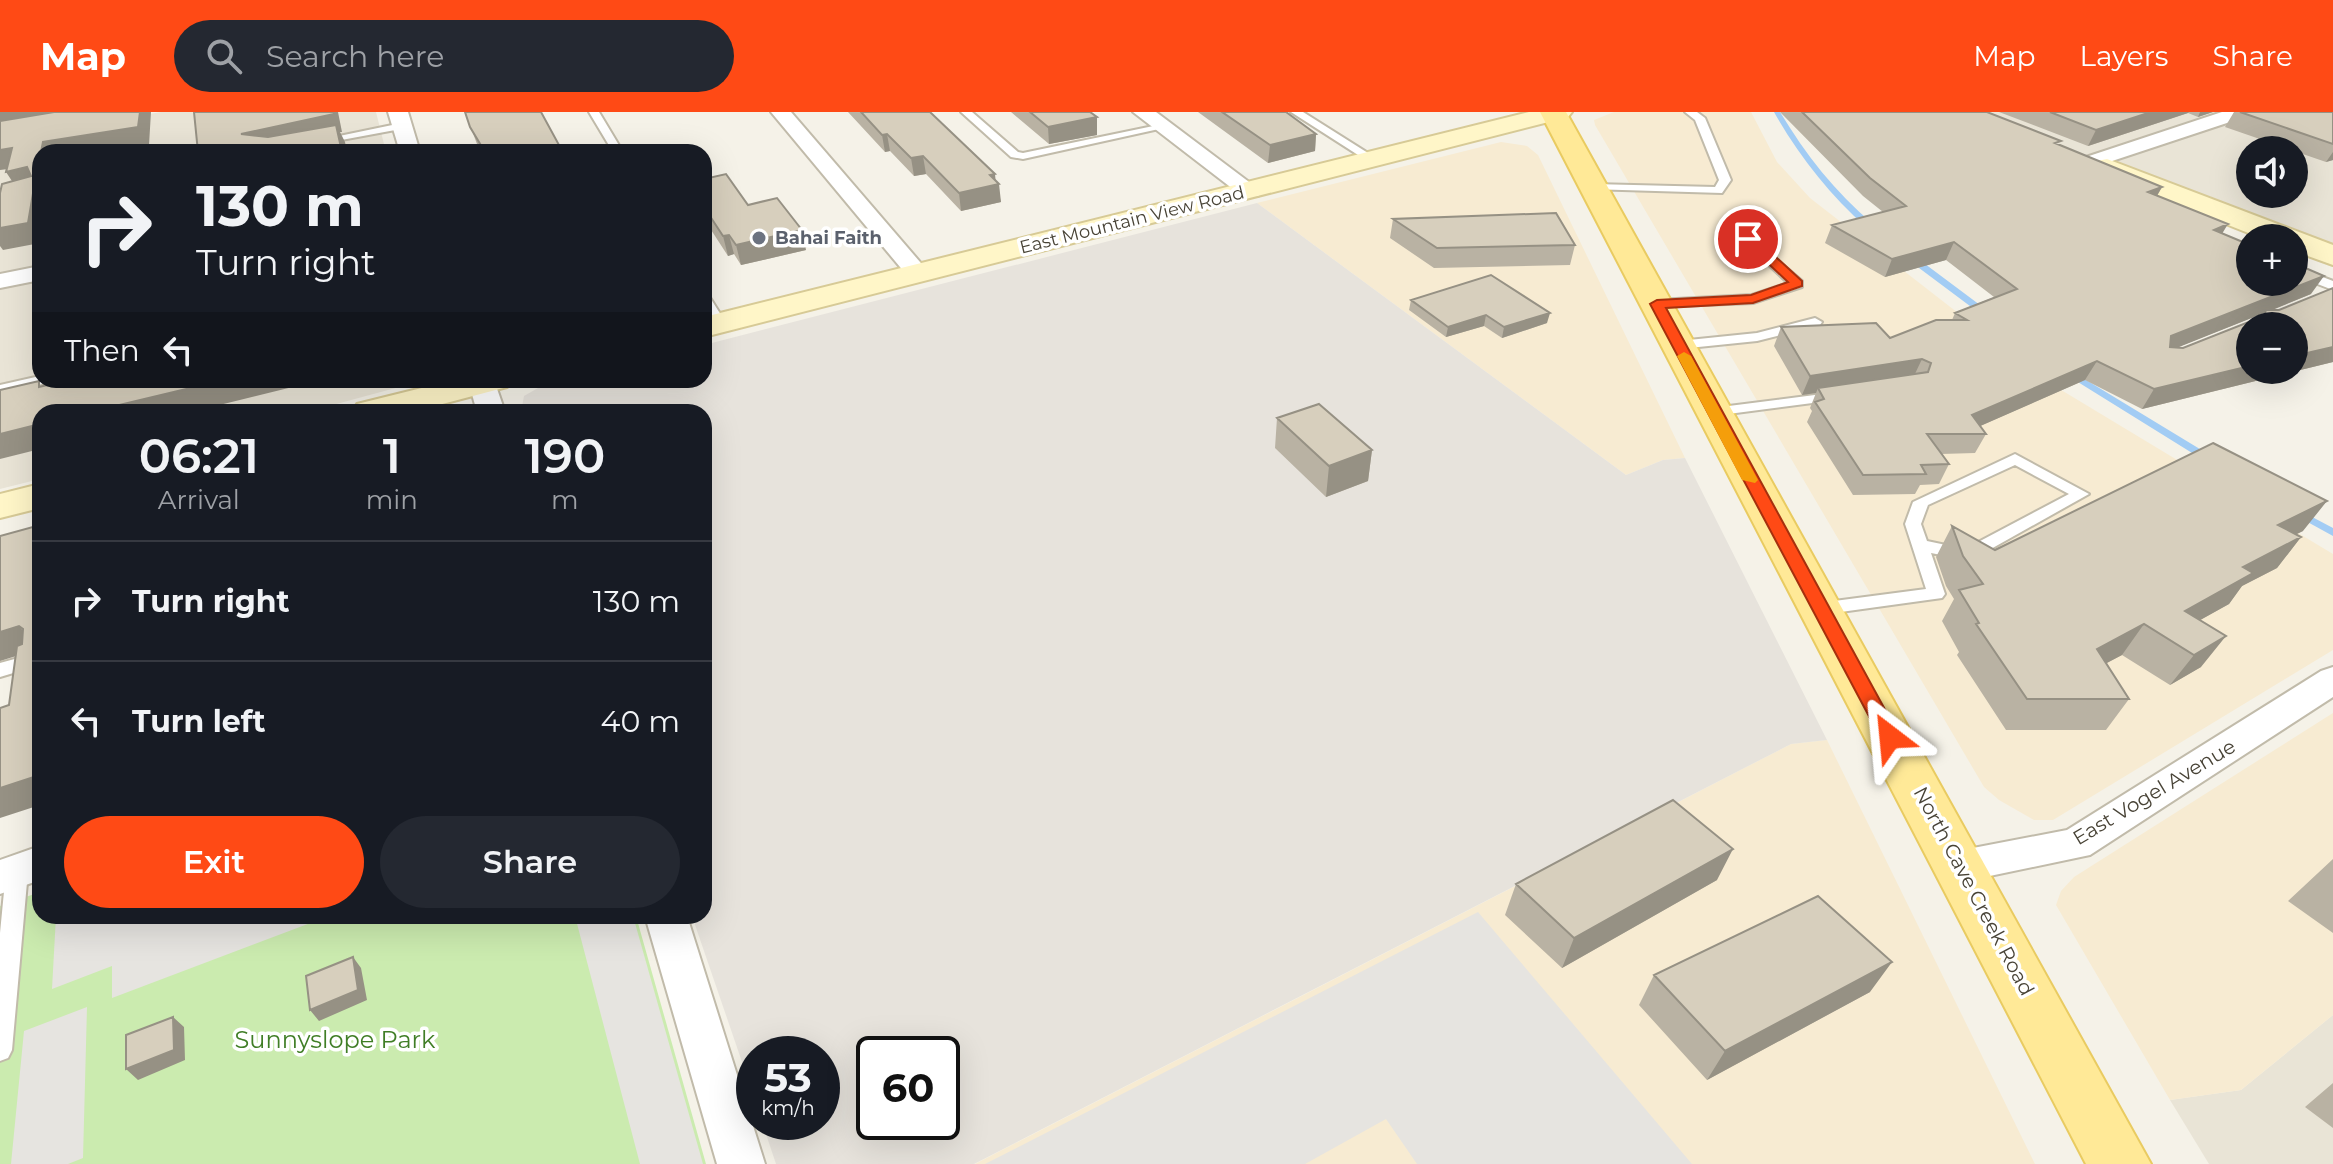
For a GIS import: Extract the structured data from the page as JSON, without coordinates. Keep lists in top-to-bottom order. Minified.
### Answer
{"streets":{"main road":["North Cave Creek Road"],"street":["East Mountain View Road","East Vogel Avenue"]},"crossings":[["East Mountain View Road","North Cave Creek Road"],["East Vogel Avenue","North Cave Creek Road"]],"parks":["Sunnyslope Park"],"places":["Bahai Faith"],"page":{"header":"Map","search":"Search here","nav":["Map","Layers","Share"],"map_buttons":["+","−"],"turn":["130 m","Turn right"],"then":"Then","eta":["06:21","Arrival","1","min","190","m"],"list":[{"name":"Turn right","value":"130 m"},{"name":"Turn left","value":"40 m"}],"buttons":["Exit","Share"],"speed":"53 km/h","limit":"60"}}
